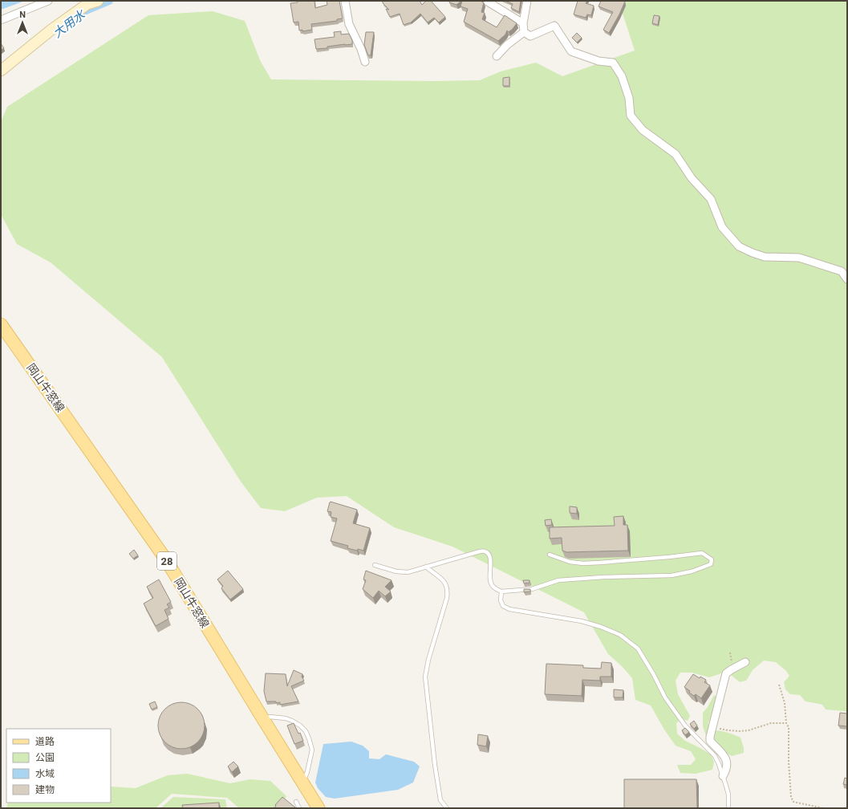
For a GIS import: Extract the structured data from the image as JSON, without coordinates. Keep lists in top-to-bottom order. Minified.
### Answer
{"streets":{"main road":["岡山牛窓線","28"]},"water":["大用水"],"legend":["道路","公園","水域","建物"],"north":"top"}
